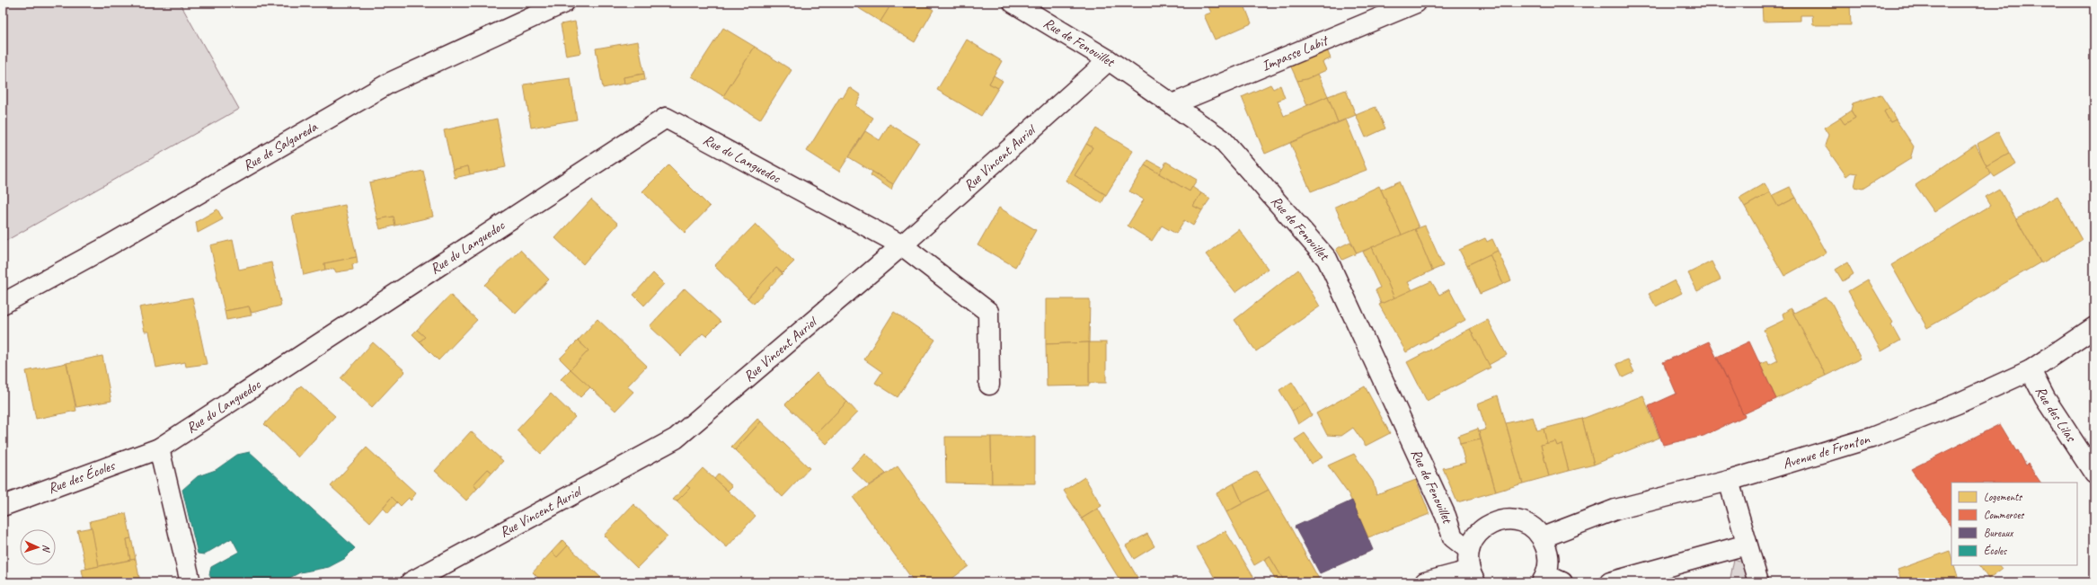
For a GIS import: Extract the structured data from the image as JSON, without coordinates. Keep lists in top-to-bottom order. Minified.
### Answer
{"streets":{"street":["Rue de Fenouillet","Impasse Labit","Rue de Salgareda","Rue Vincent Auriol","Rue du Languedoc","Rue des Lilas","Avenue de Fronton","Rue des Écoles"]},"crossings":[["Rue de Fenouillet","Impasse Labit"],["Rue de Fenouillet","Rue Vincent Auriol"],["Rue Vincent Auriol","Rue du Languedoc"],["Rue du Languedoc","Rue des Écoles"],["Rue des Lilas","Avenue de Fronton"]],"legend":["Logements","Commerces","Bureaux","Écoles"],"north":"right"}
